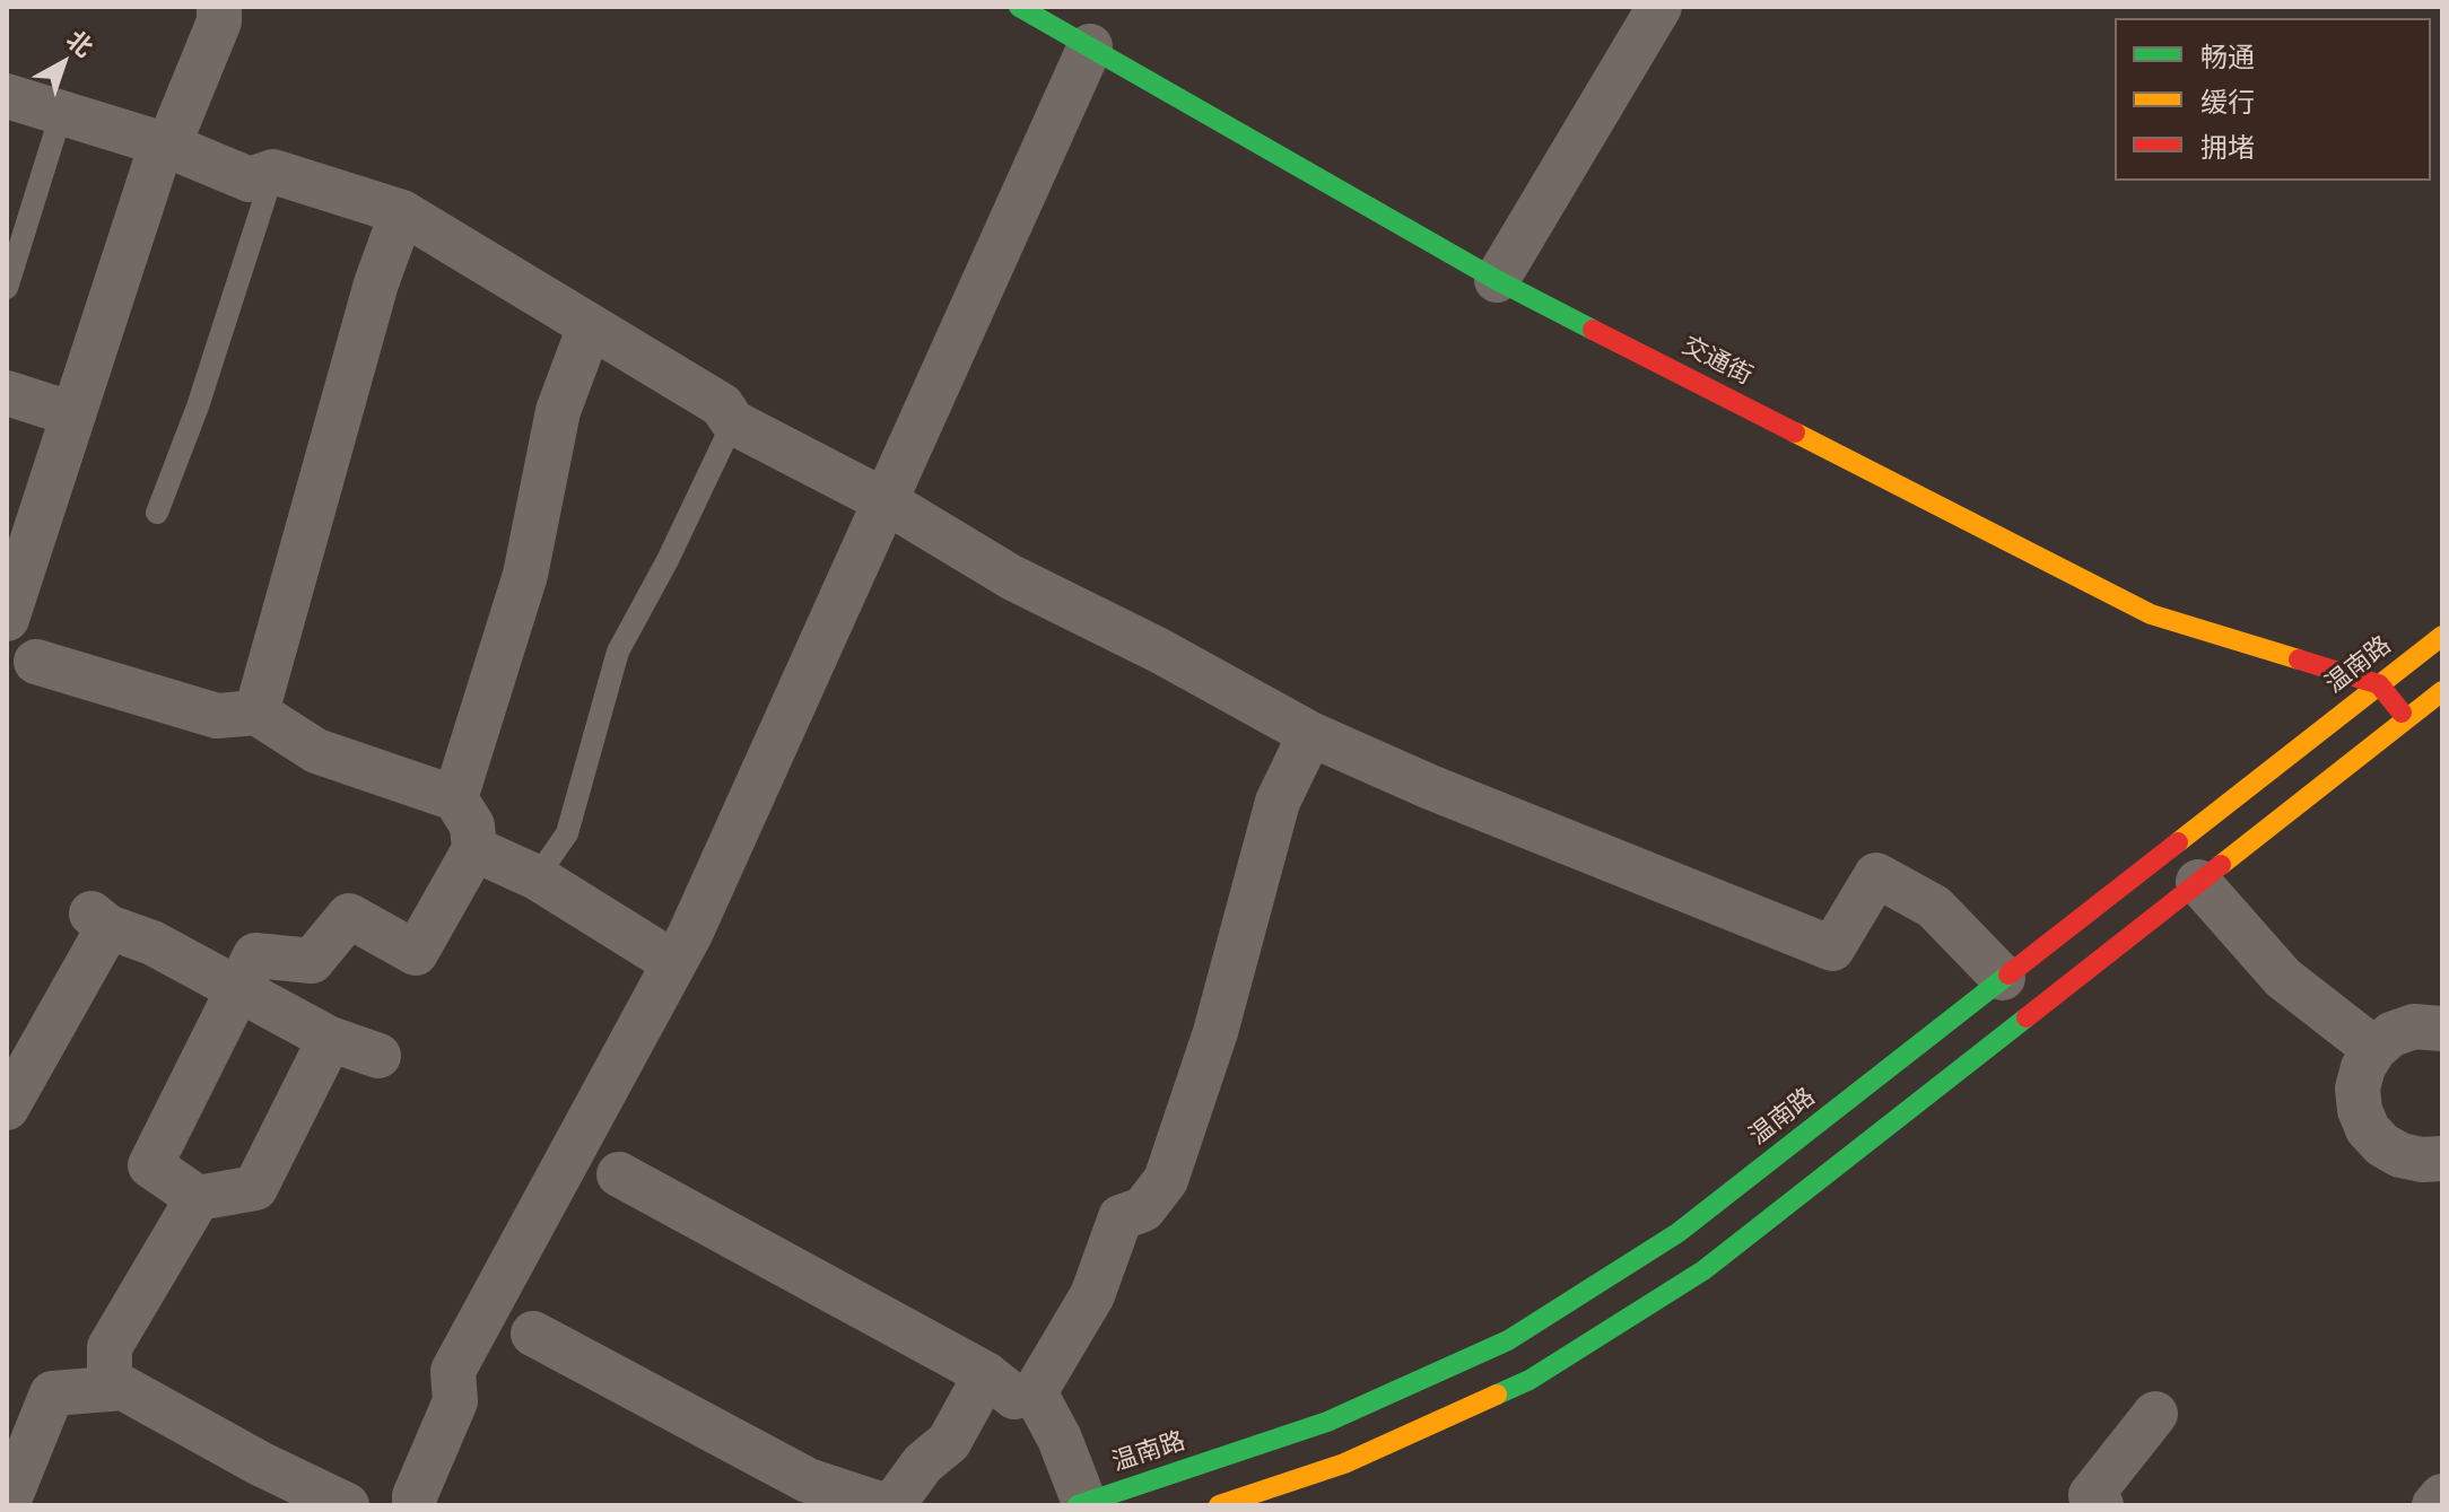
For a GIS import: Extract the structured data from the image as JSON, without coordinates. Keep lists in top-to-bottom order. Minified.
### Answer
{"streets":{"main road":["交通街","温南路"]},"crossings":[["交通街","温南路"]],"legend":["畅通","缓行","拥堵"],"north":"top right"}
